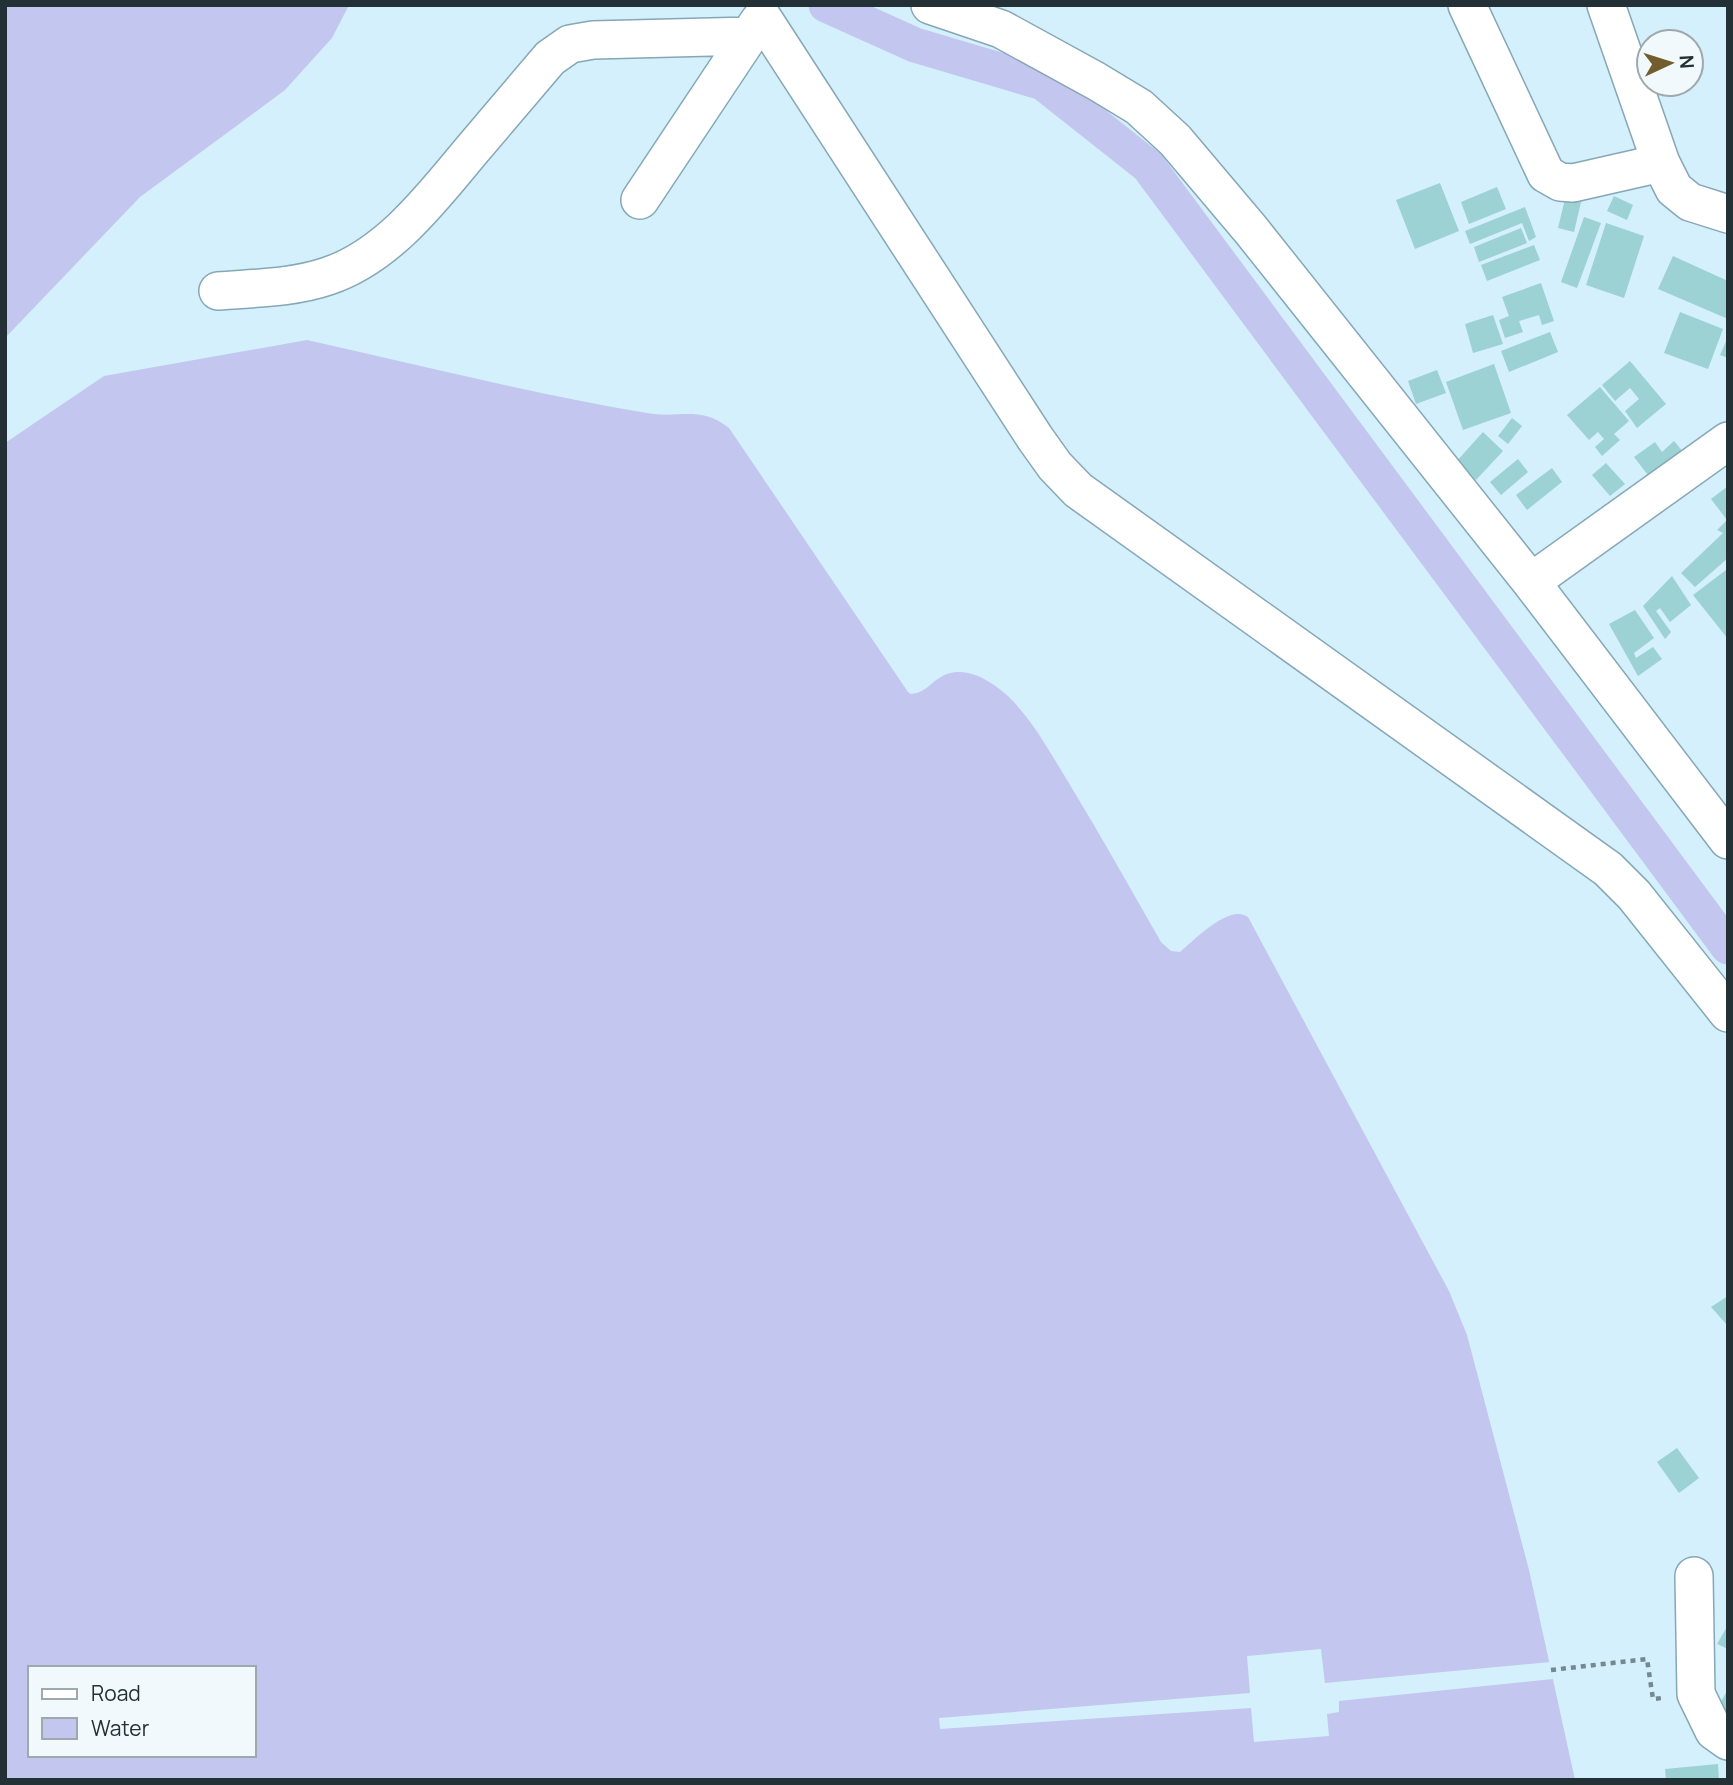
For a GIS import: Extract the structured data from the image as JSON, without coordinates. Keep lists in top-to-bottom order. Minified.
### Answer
{"legend":["Road","Water"],"north":"right"}
